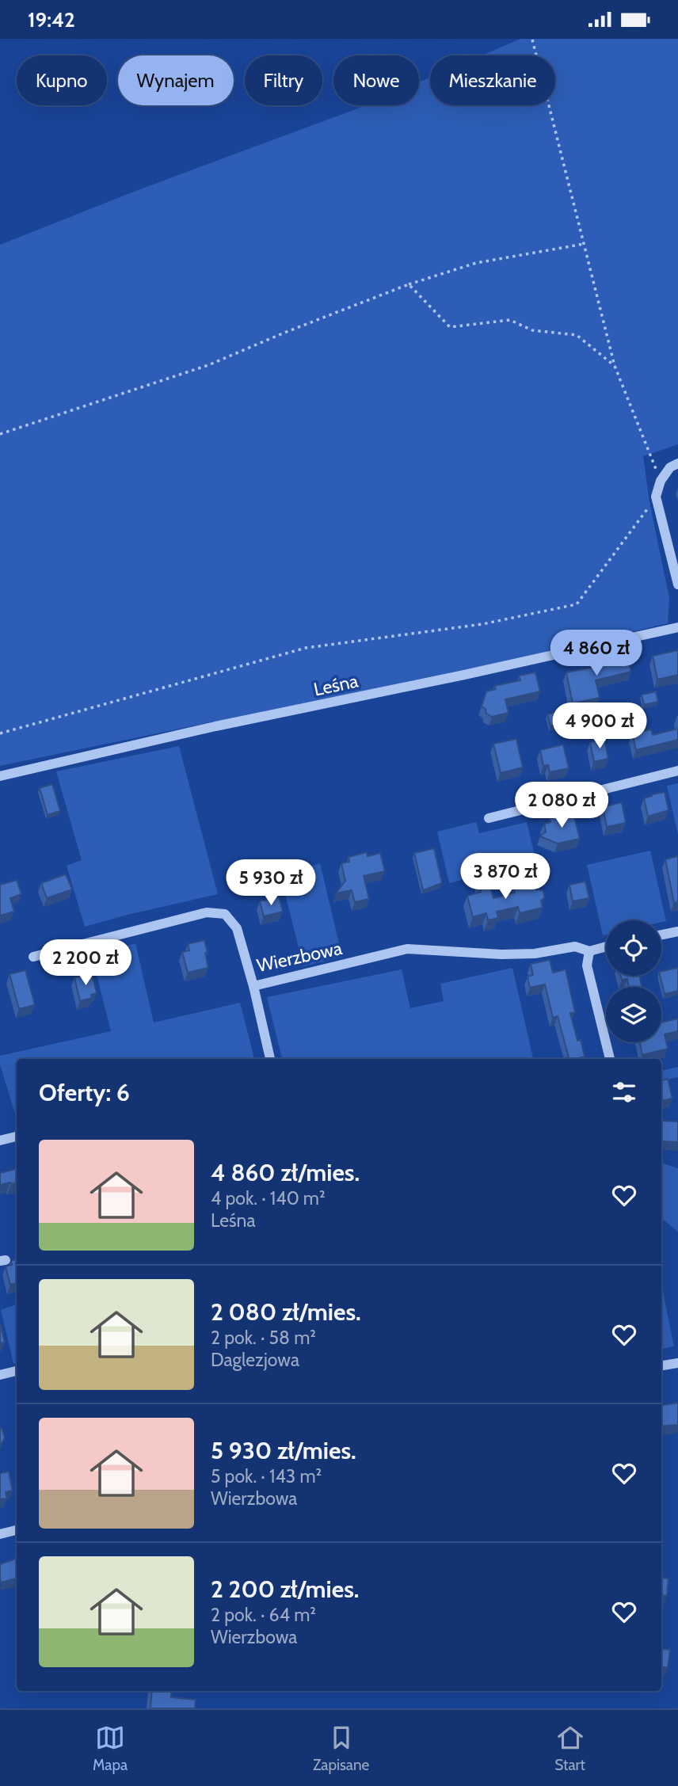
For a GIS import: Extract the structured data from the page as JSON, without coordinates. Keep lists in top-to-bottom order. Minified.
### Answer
{"streets":{"street":["Leśna","Wierzbowa"]},"page":{"status":"19:42","chip":["Kupno","Wynajem","Filtry","Nowe","Mieszkanie"],"price":["4 860 zł","4 900 zł","2 080 zł","3 870 zł","5 930 zł","2 200 zł"],"heading":"Oferty: 6","list":[{"name":"4 860 zł/mies.","note":"4 pok. · 140 m² · Leśna"},{"name":"2 080 zł/mies.","note":"2 pok. · 58 m² · Daglezjowa"},{"name":"5 930 zł/mies.","note":"5 pok. · 143 m² · Wierzbowa"},{"name":"2 200 zł/mies.","note":"2 pok. · 64 m² · Wierzbowa"}],"tabs":["Mapa","Zapisane","Start"]}}
